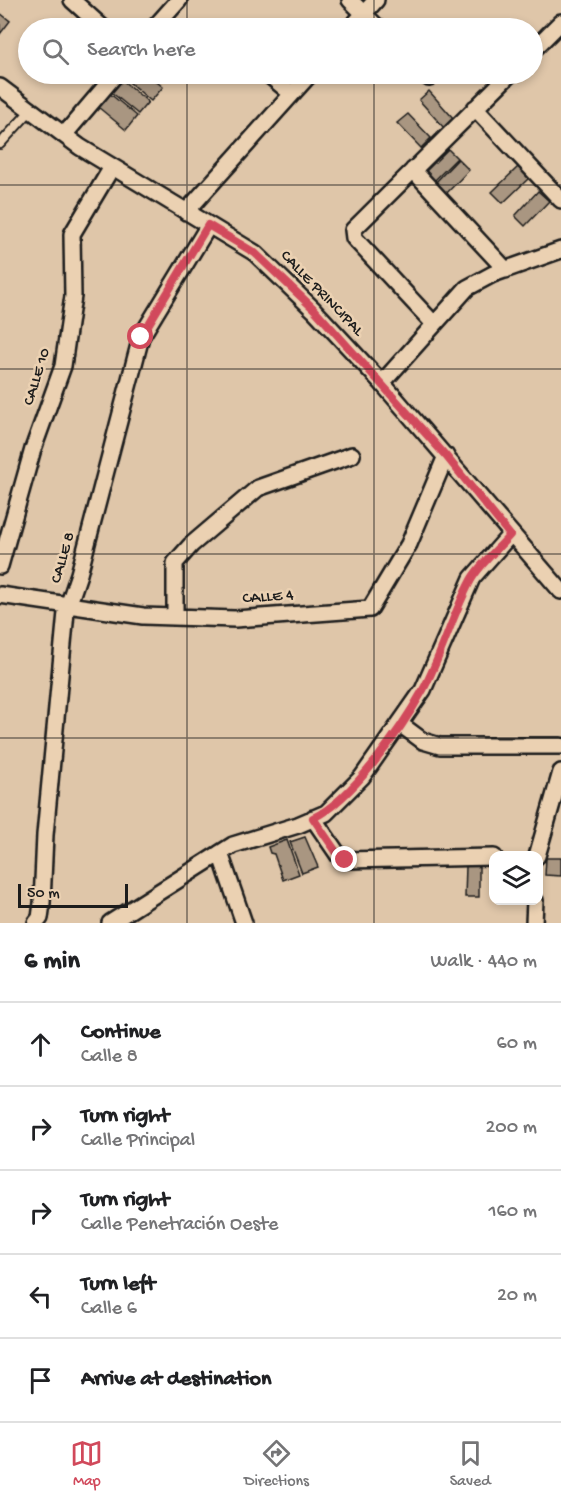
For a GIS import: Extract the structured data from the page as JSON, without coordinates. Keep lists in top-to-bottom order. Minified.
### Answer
{"streets":{"street":["CALLE PRINCIPAL","CALLE 10","CALLE 8","CALLE 4"]},"crossings":[["CALLE PRINCIPAL","CALLE 10"],["CALLE PRINCIPAL","CALLE 8"],["CALLE PRINCIPAL","CALLE 4"],["CALLE 8","CALLE 4"]],"scale_bar":"50 m","page":{"search":"Search here","scale":"50 m","heading":["6 min","Walk · 440 m"],"list":[["Continue","Calle 8","60 m"],["Turn right","Calle Principal","200 m"],["Turn right","Calle Penetración Oeste","160 m"],["Turn left","Calle 6","20 m"],"Arrive at destination"],"nav":["Map","Directions","Saved"]}}
